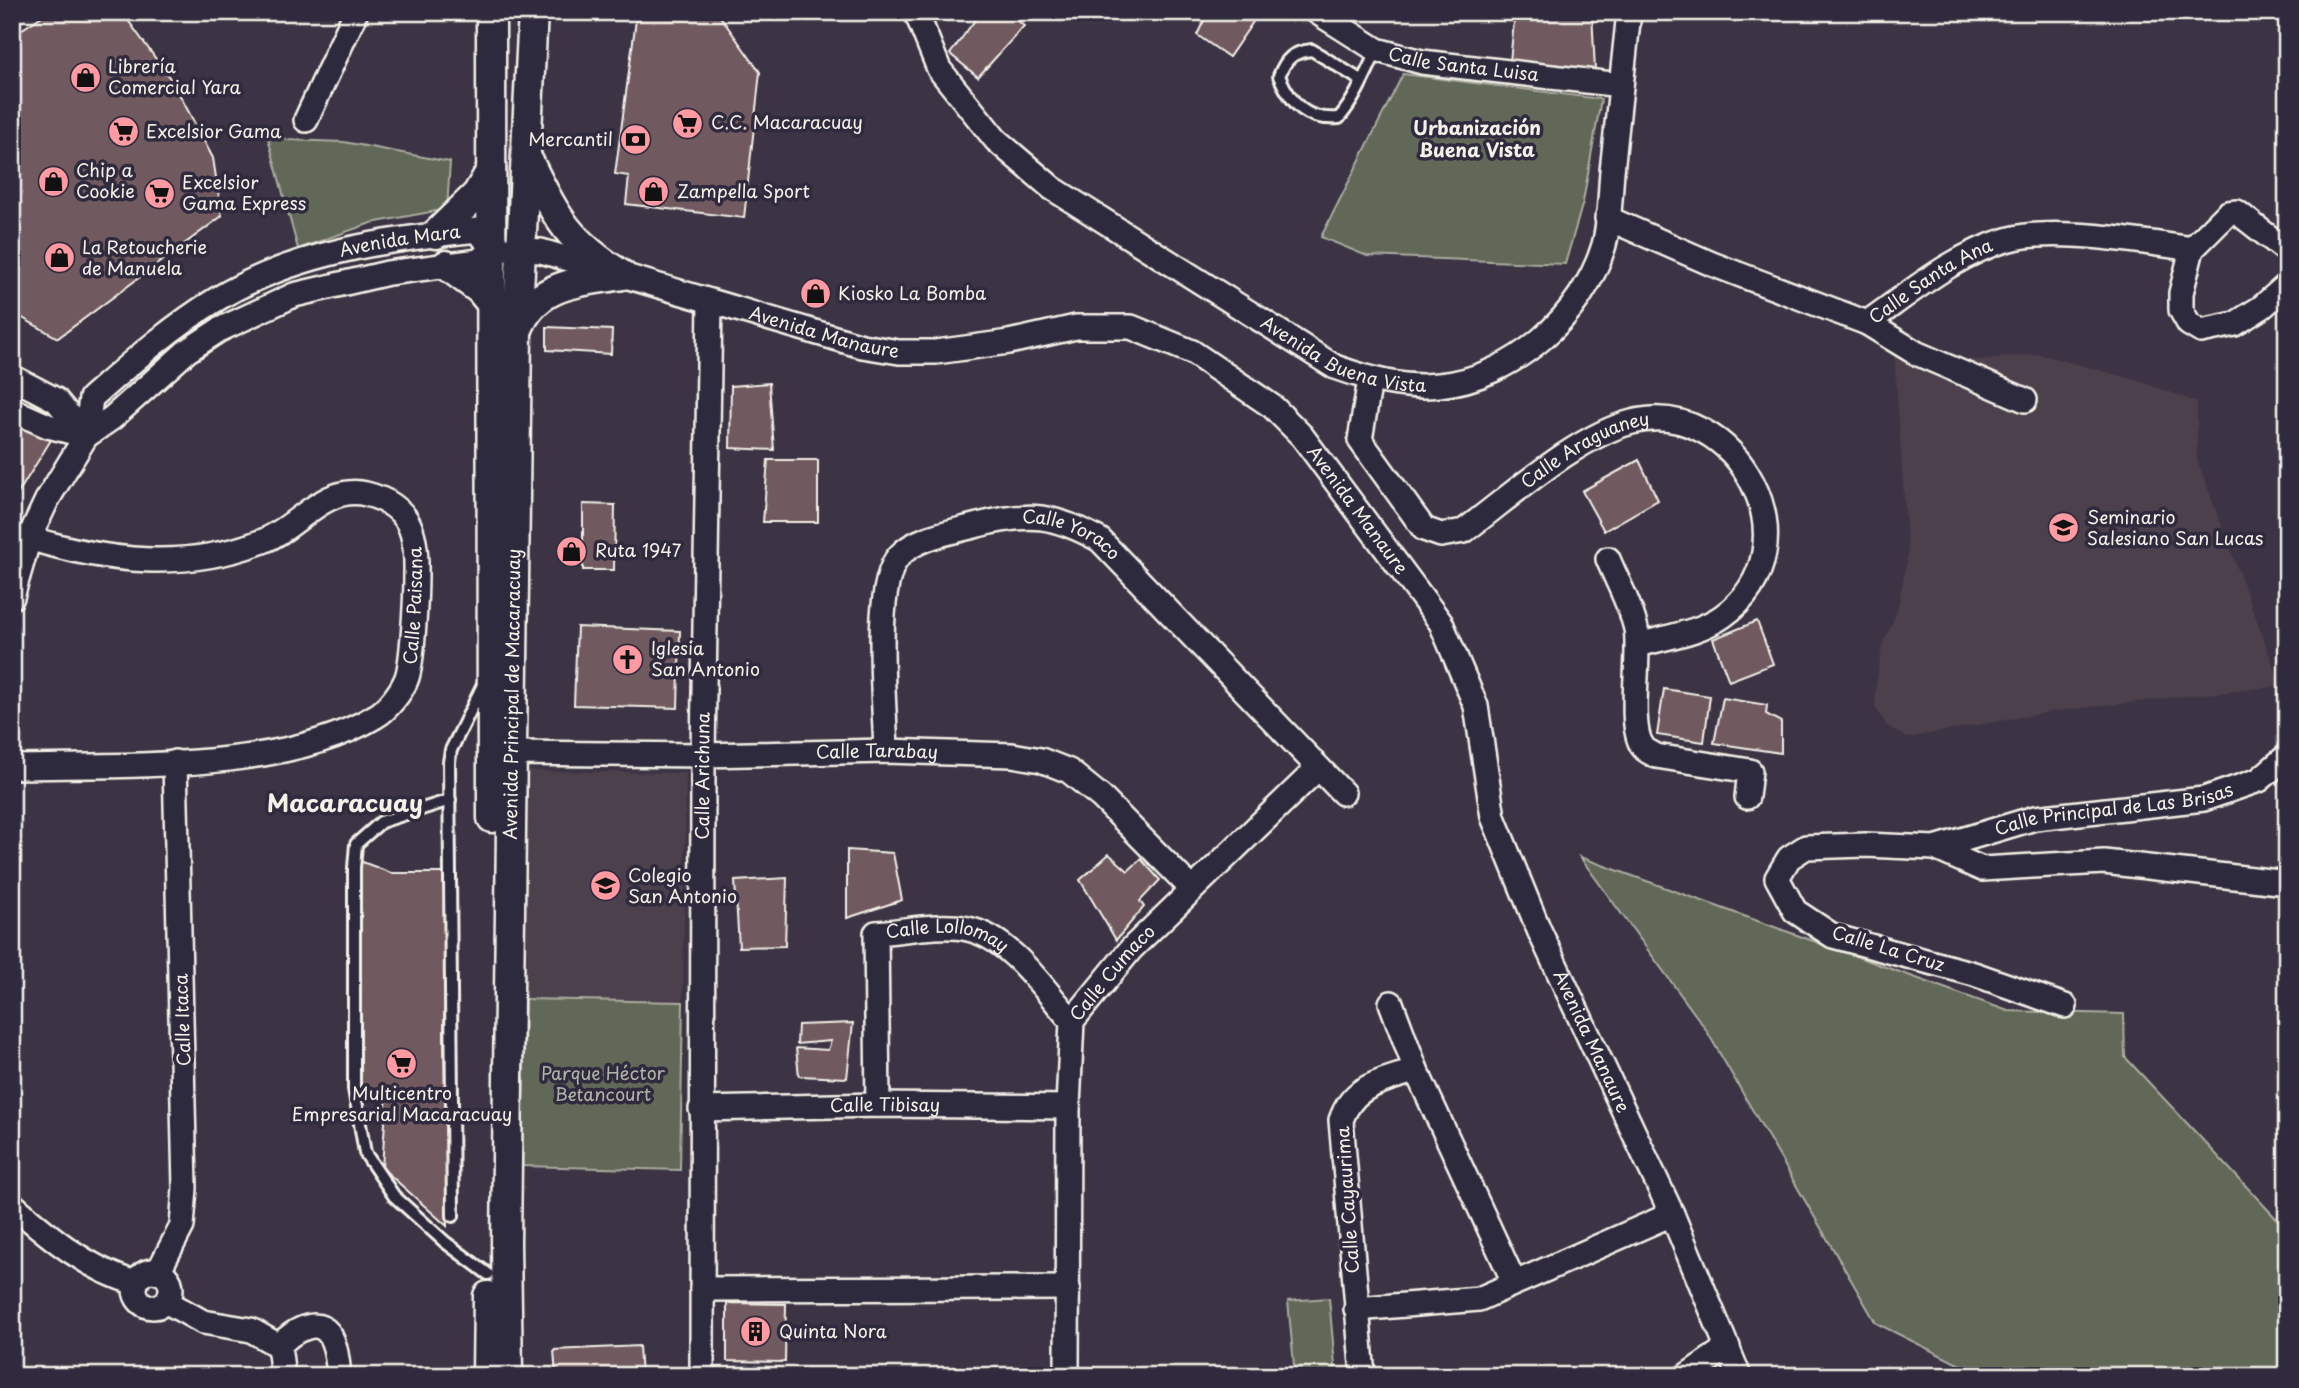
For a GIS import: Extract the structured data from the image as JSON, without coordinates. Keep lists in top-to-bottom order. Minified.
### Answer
{"streets":{"street":["Calle Santa Luisa","Avenida Mara","Calle Santa Ana","Avenida Manaure","Avenida Buena Vista","Calle Araguaney","Calle Yoraco","Calle Paisana","Avenida Principal de Macaracuay","Calle Tarabay","Calle Arichuna","Calle Principal de Las Brisas","Calle Lollomay","Calle La Cruz","Calle Cumaco","Calle Itaca","Calle Tibisay","Calle Cayaurima"]},"crossings":[["Calle Santa Luisa","Avenida Buena Vista"],["Avenida Mara","Avenida Manaure"],["Avenida Mara","Calle Paisana"],["Avenida Mara","Avenida Principal de Macaracuay"],["Calle Santa Ana","Avenida Buena Vista"],["Avenida Manaure","Avenida Principal de Macaracuay"],["Avenida Manaure","Calle Arichuna"],["Avenida Buena Vista","Calle Araguaney"],["Calle Yoraco","Calle Tarabay"],["Calle Yoraco","Calle Cumaco"],["Calle Paisana","Calle Itaca"],["Avenida Principal de Macaracuay","Calle Tarabay"],["Calle Tarabay","Calle Arichuna"],["Calle Tarabay","Calle Cumaco"],["Calle Arichuna","Calle Tibisay"],["Calle Principal de Las Brisas","Calle La Cruz"],["Calle Lollomay","Calle Cumaco"],["Calle Lollomay","Calle Tibisay"],["Calle Cumaco","Calle Tibisay"]],"districts":["Urbanización Buena Vista","Macaracuay"],"parks":["Parque Héctor Betancourt"],"places":{"shop":["Librería Comercial Yara","Chip a Cookie","Zampella Sport","La Retoucherie de Manuela","Kiosko La Bomba","Ruta 1947"],"supermarket":["C.C. Macaracuay","Excelsior Gama","Excelsior Gama Express","Multicentro Empresarial Macaracuay"],"bank":["Mercantil"],"school or university":["Seminario Salesiano San Lucas","Colegio San Antonio"],"church":["Iglesia San Antonio"],"building":["Quinta Nora"]}}
